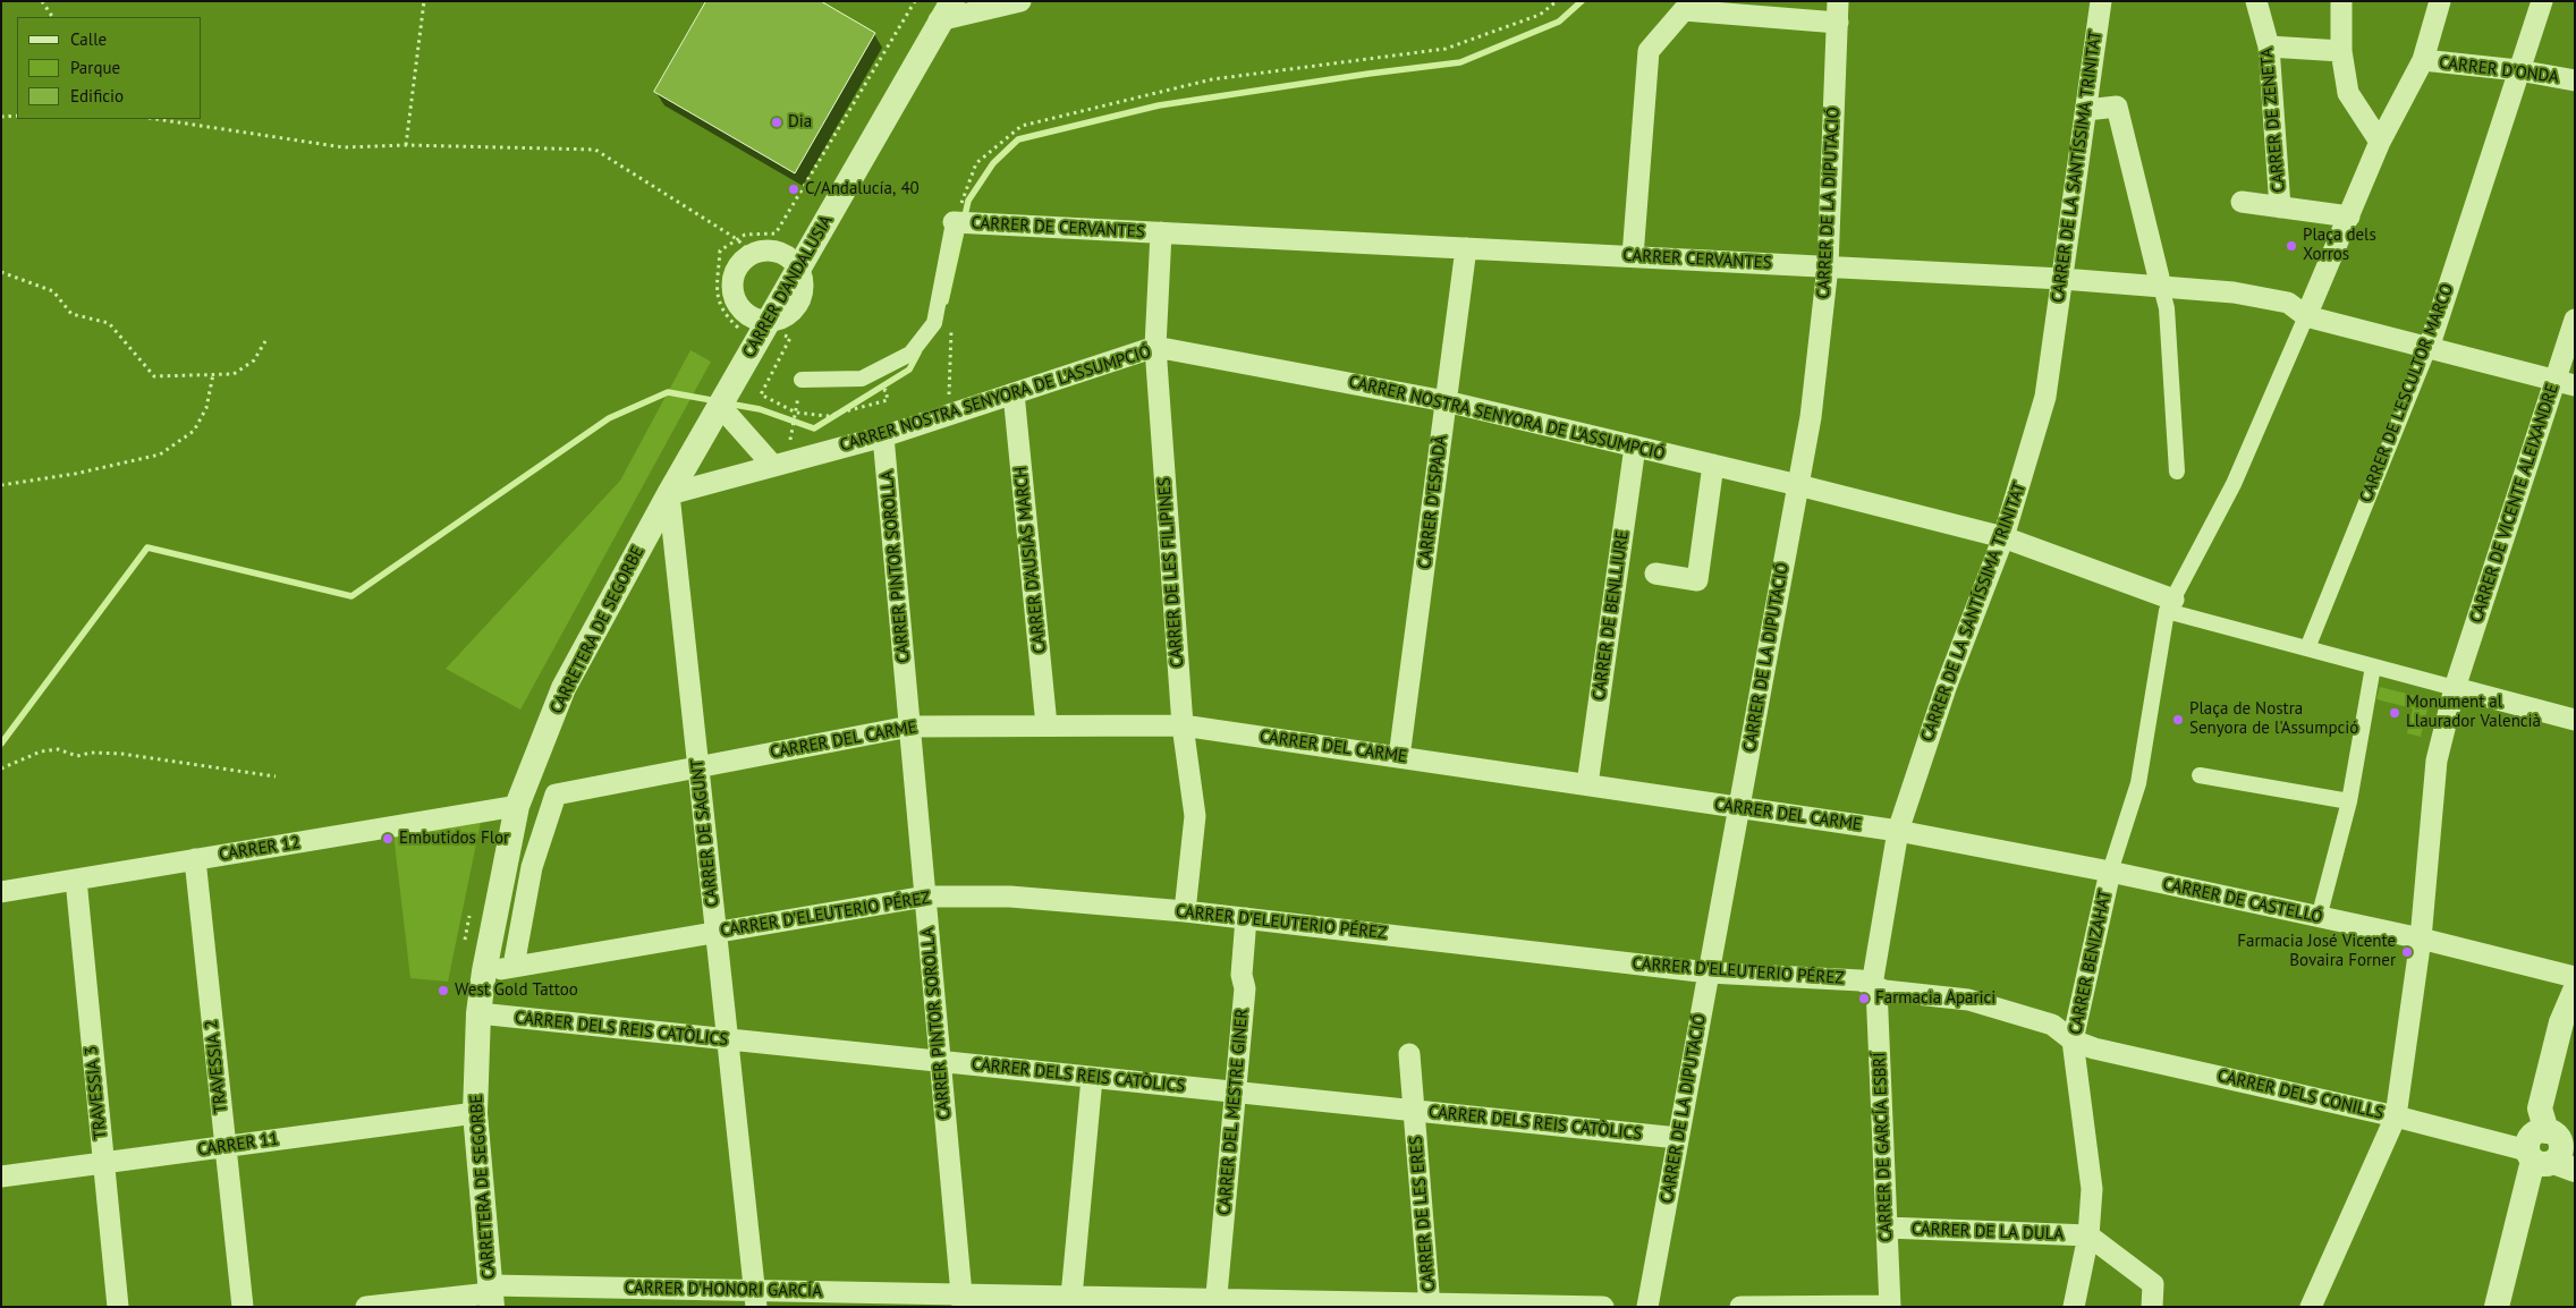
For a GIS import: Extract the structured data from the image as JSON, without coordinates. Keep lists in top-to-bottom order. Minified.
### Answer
{"streets":{"street":["CARRER D'ONDA","CARRER DE ZENETA","CARRER DE LA SANTÍSSIMA TRINITAT","CARRER DE LA DIPUTACIÓ","CARRER DE CERVANTES","CARRER CERVANTES","CARRER D'ANDALUSIA","CARRER DE L'ESCULTOR MARCO","CARRER NOSTRA SENYORA DE L'ASSUMPCIÓ","CARRER D'ESPADÀ","CARRER DE VICENTE ALEIXANDRE","CARRER D'AUSIÀS MARCH","CARRER PINTOR SOROLLA","CARRER DE LES FILIPINES","CARRER DE BENLLIURE","CARRETERA DE SEGORBE","CARRER DEL CARME","CARRER DE SAGUNT","CARRER 12","CARRER DE CASTELLÓ","CARRER D'ELEUTERIO PÉREZ","CARRER BENIZAHAT","CARRER DELS REIS CATÒLICS","TRAVESSIA 2","TRAVESSIA 3","CARRER DELS CONILLS","CARRER DEL MESTRE GINER","CARRER 11","CARRER DE GARCÍA ESBRÍ","CARRER DE LES ERES","CARRER DE LA DULA","CARRER D'HONORI GARCÍA"]},"crossings":[["CARRER D'ONDA","CARRER DE L'ESCULTOR MARCO"],["CARRER DE LA SANTÍSSIMA TRINITAT","CARRER CERVANTES"],["CARRER DE LA SANTÍSSIMA TRINITAT","CARRER NOSTRA SENYORA DE L'ASSUMPCIÓ"],["CARRER DE LA SANTÍSSIMA TRINITAT","CARRER DEL CARME"],["CARRER DE LA SANTÍSSIMA TRINITAT","CARRER D'ELEUTERIO PÉREZ"],["CARRER DE LA SANTÍSSIMA TRINITAT","CARRER DE GARCÍA ESBRÍ"],["CARRER DE LA DIPUTACIÓ","CARRER CERVANTES"],["CARRER DE LA DIPUTACIÓ","CARRER NOSTRA SENYORA DE L'ASSUMPCIÓ"],["CARRER DE LA DIPUTACIÓ","CARRER DEL CARME"],["CARRER DE LA DIPUTACIÓ","CARRER D'ELEUTERIO PÉREZ"],["CARRER DE LA DIPUTACIÓ","CARRER DELS REIS CATÒLICS"],["CARRER DE CERVANTES","CARRER CERVANTES"],["CARRER DE CERVANTES","CARRER DE LES FILIPINES"],["CARRER CERVANTES","CARRER D'ESPADÀ"],["CARRER CERVANTES","CARRER DE LES FILIPINES"],["CARRER D'ANDALUSIA","CARRER NOSTRA SENYORA DE L'ASSUMPCIÓ"],["CARRER D'ANDALUSIA","CARRETERA DE SEGORBE"],["CARRER D'ANDALUSIA","CARRER DE SAGUNT"],["CARRER NOSTRA SENYORA DE L'ASSUMPCIÓ","CARRER D'ESPADÀ"],["CARRER NOSTRA SENYORA DE L'ASSUMPCIÓ","CARRER D'AUSIÀS MARCH"],["CARRER NOSTRA SENYORA DE L'ASSUMPCIÓ","CARRER PINTOR SOROLLA"],["CARRER NOSTRA SENYORA DE L'ASSUMPCIÓ","CARRER DE LES FILIPINES"],["CARRER NOSTRA SENYORA DE L'ASSUMPCIÓ","CARRER DE BENLLIURE"],["CARRER NOSTRA SENYORA DE L'ASSUMPCIÓ","CARRETERA DE SEGORBE"],["CARRER NOSTRA SENYORA DE L'ASSUMPCIÓ","CARRER DE SAGUNT"],["CARRER D'ESPADÀ","CARRER DEL CARME"],["CARRER DE VICENTE ALEIXANDRE","CARRER DE CASTELLÓ"],["CARRER DE VICENTE ALEIXANDRE","CARRER DELS CONILLS"],["CARRER D'AUSIÀS MARCH","CARRER DEL CARME"],["CARRER PINTOR SOROLLA","CARRER DEL CARME"],["CARRER PINTOR SOROLLA","CARRER D'ELEUTERIO PÉREZ"],["CARRER PINTOR SOROLLA","CARRER DELS REIS CATÒLICS"],["CARRER PINTOR SOROLLA","CARRER D'HONORI GARCÍA"],["CARRER DE LES FILIPINES","CARRER DEL CARME"],["CARRER DE LES FILIPINES","CARRER D'ELEUTERIO PÉREZ"],["CARRER DE BENLLIURE","CARRER DEL CARME"],["CARRETERA DE SEGORBE","CARRER DE SAGUNT"],["CARRETERA DE SEGORBE","CARRER 12"],["CARRETERA DE SEGORBE","CARRER D'ELEUTERIO PÉREZ"],["CARRETERA DE SEGORBE","CARRER DELS REIS CATÒLICS"],["CARRETERA DE SEGORBE","CARRER 11"],["CARRETERA DE SEGORBE","CARRER D'HONORI GARCÍA"],["CARRER DEL CARME","CARRER DE SAGUNT"],["CARRER DEL CARME","CARRER DE CASTELLÓ"],["CARRER DEL CARME","CARRER D'ELEUTERIO PÉREZ"],["CARRER DEL CARME","CARRER BENIZAHAT"],["CARRER DE SAGUNT","CARRER D'ELEUTERIO PÉREZ"],["CARRER DE SAGUNT","CARRER DELS REIS CATÒLICS"],["CARRER DE SAGUNT","CARRER D'HONORI GARCÍA"],["CARRER 12","TRAVESSIA 2"],["CARRER 12","TRAVESSIA 3"],["CARRER DE CASTELLÓ","CARRER BENIZAHAT"],["CARRER D'ELEUTERIO PÉREZ","CARRER BENIZAHAT"],["CARRER D'ELEUTERIO PÉREZ","CARRER DELS CONILLS"],["CARRER D'ELEUTERIO PÉREZ","CARRER DEL MESTRE GINER"],["CARRER D'ELEUTERIO PÉREZ","CARRER DE GARCÍA ESBRÍ"],["CARRER BENIZAHAT","CARRER DELS CONILLS"],["CARRER BENIZAHAT","CARRER DE LA DULA"],["CARRER DELS REIS CATÒLICS","CARRER DEL MESTRE GINER"],["CARRER DELS REIS CATÒLICS","CARRER DE LES ERES"],["TRAVESSIA 2","CARRER 11"],["TRAVESSIA 3","CARRER 11"],["CARRER DEL MESTRE GINER","CARRER D'HONORI GARCÍA"],["CARRER DE GARCÍA ESBRÍ","CARRER DE LA DULA"],["CARRER DE LES ERES","CARRER D'HONORI GARCÍA"]],"places":["Dia","C/Andalucía, 40","Plaça dels Xorros","Monument al Llaurador Valencià","Plaça de Nostra Senyora de l'Assumpció","Embutidos Flor","Farmacia José Vicente Bovaira Forner","West Gold Tattoo","Farmacia Aparici"],"legend":["Calle","Parque","Edificio"]}
